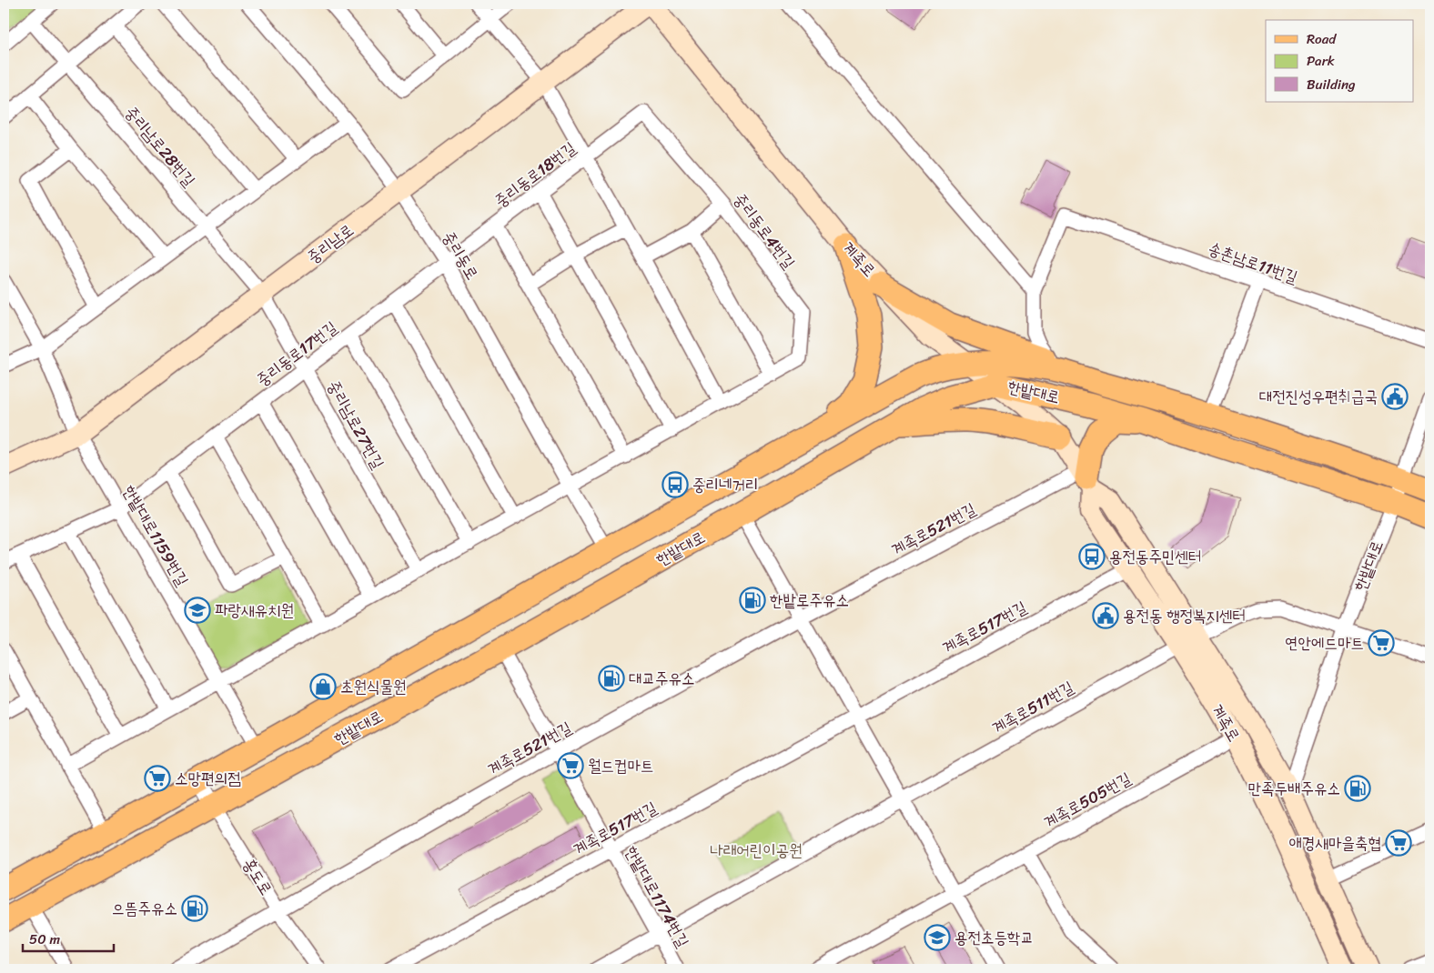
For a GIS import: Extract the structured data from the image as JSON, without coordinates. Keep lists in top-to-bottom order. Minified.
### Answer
{"streets":{"main road":["중리남로","계족로","한밭대로"],"street":["중리남로28번길","중리동로18번길","중리동로4번길","중리동로","송촌남로11번길","중리동로17번길","중리남로27번길","계족로521번길","한밭대로1159번길","계족로517번길","계족로511번길","계족로505번길","홍도로","한밭대로1174번길"]},"crossings":[["중리남로28번길","중리남로"],["중리남로28번길","중리남로27번길"],["중리동로18번길","중리동로4번길"],["중리동로18번길","중리동로"],["중리동로18번길","중리동로17번길"],["중리동로4번길","중리동로"],["중리동로4번길","중리남로27번길"],["중리동로4번길","한밭대로1159번길"],["중리남로","중리동로"],["중리남로","계족로"],["중리남로","중리남로27번길"],["중리남로","한밭대로1159번길"],["중리동로","중리동로17번길"],["중리동로","한밭대로"],["계족로","한밭대로"],["계족로","계족로521번길"],["계족로","계족로517번길"],["계족로","계족로511번길"],["계족로","계족로505번길"],["중리동로17번길","중리남로27번길"],["중리동로17번길","한밭대로1159번길"],["한밭대로","한밭대로1159번길"],["한밭대로","홍도로"],["한밭대로","한밭대로1174번길"],["계족로521번길","홍도로"],["계족로521번길","한밭대로1174번길"],["계족로517번길","한밭대로1174번길"],["계족로511번길","한밭대로1174번길"]],"parks":["나래어린이공원"],"places":{"public building":["대전진성우편취급국","용전동 행정복지센터"],"bus stop":["중리네거리","용전동주민센터"],"fuel station":["한밭로주유소","대교주유소","만족두배주유소","으뜸주유소"],"school or university":["파랑새유치원","용전초등학교"],"supermarket":["연안에드마트","월드컵마트","소망편의점","애경새마을축협"],"shop":["초원식물원"]},"legend":["Road","Park","Building"],"scale_bar":"50 m"}
